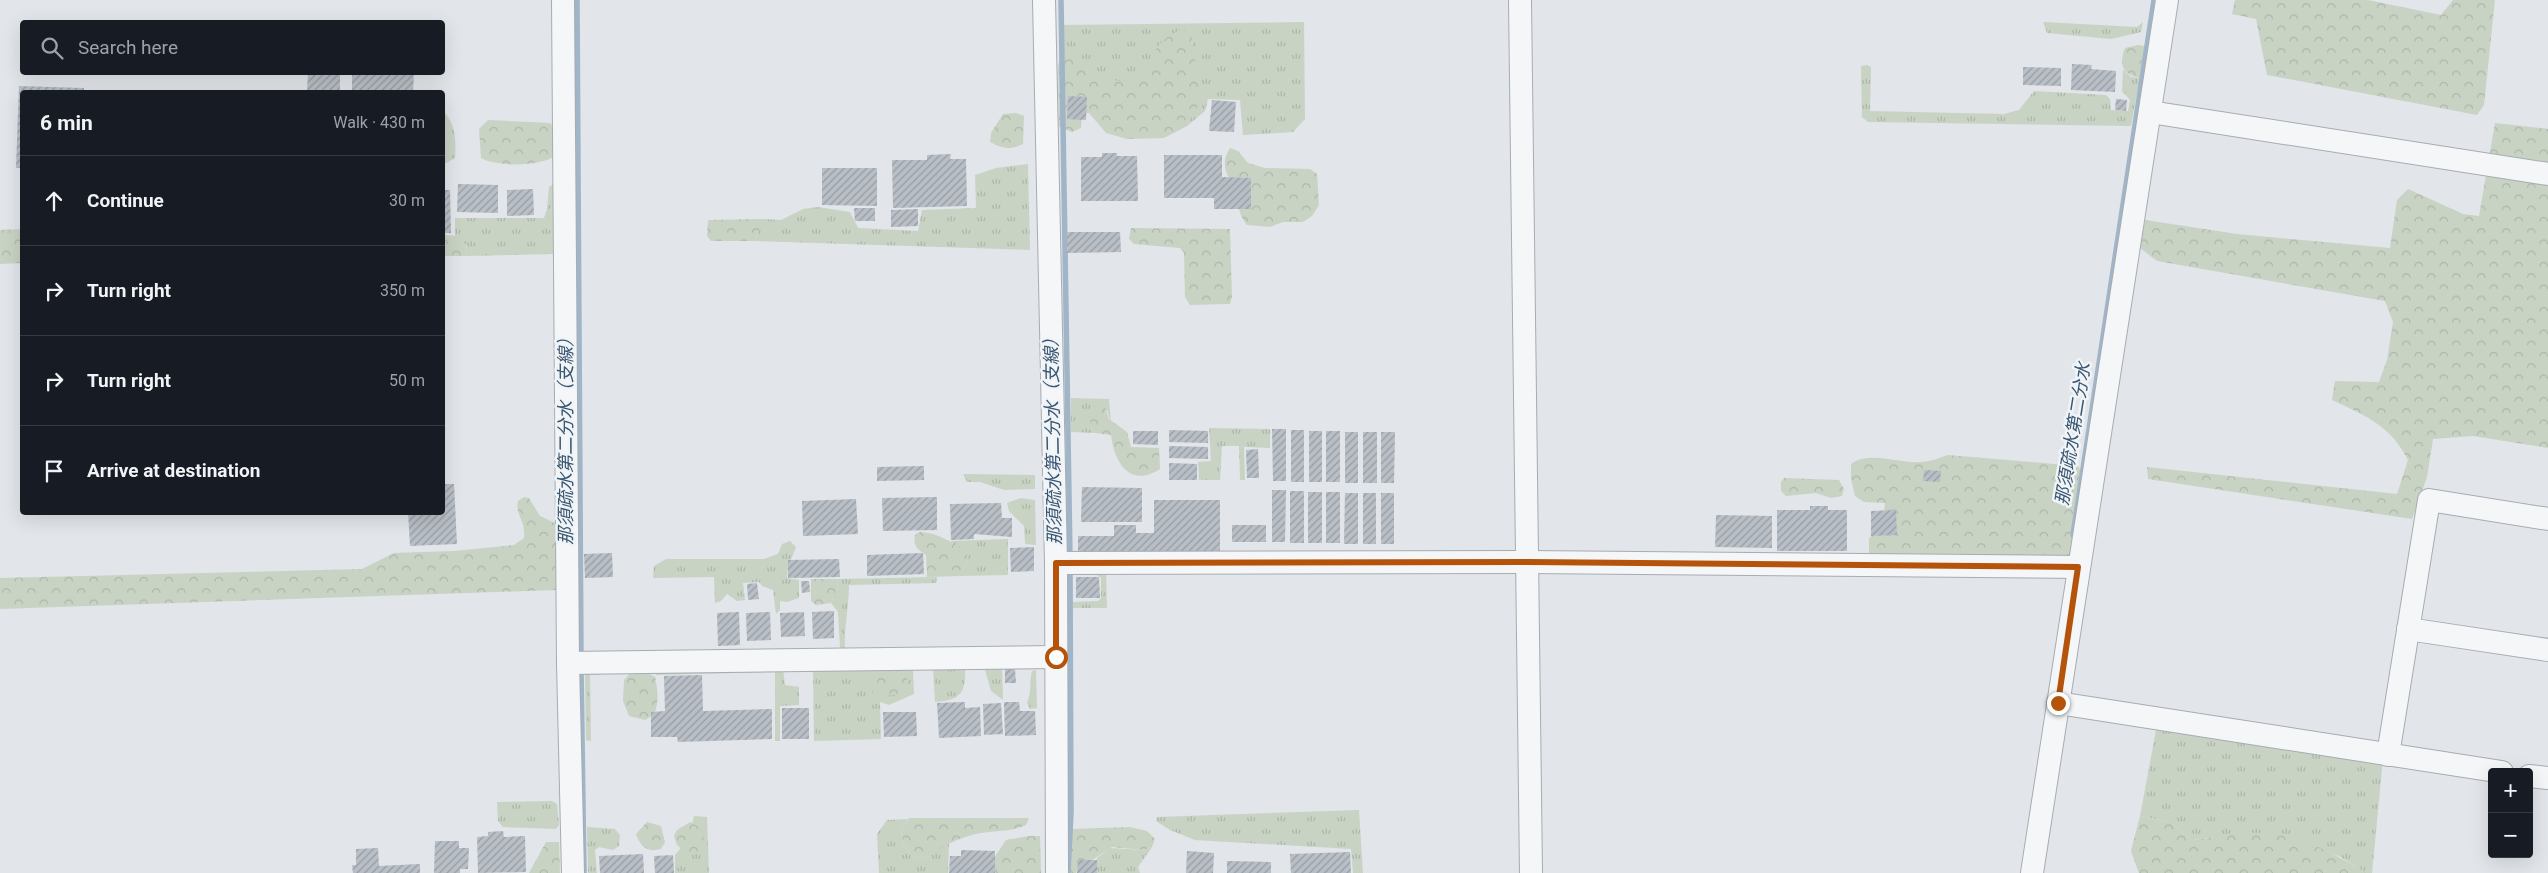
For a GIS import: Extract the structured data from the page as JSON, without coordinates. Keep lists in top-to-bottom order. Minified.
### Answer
{"water":["那須疏水第二分水","那須疏水第二分水（支線）"],"page":{"search":"Search here","heading":["6 min","Walk · 430 m"],"list":[["Continue","30 m"],["Turn right","350 m"],["Turn right","50 m"],"Arrive at destination"],"map_buttons":["+","−"]}}
